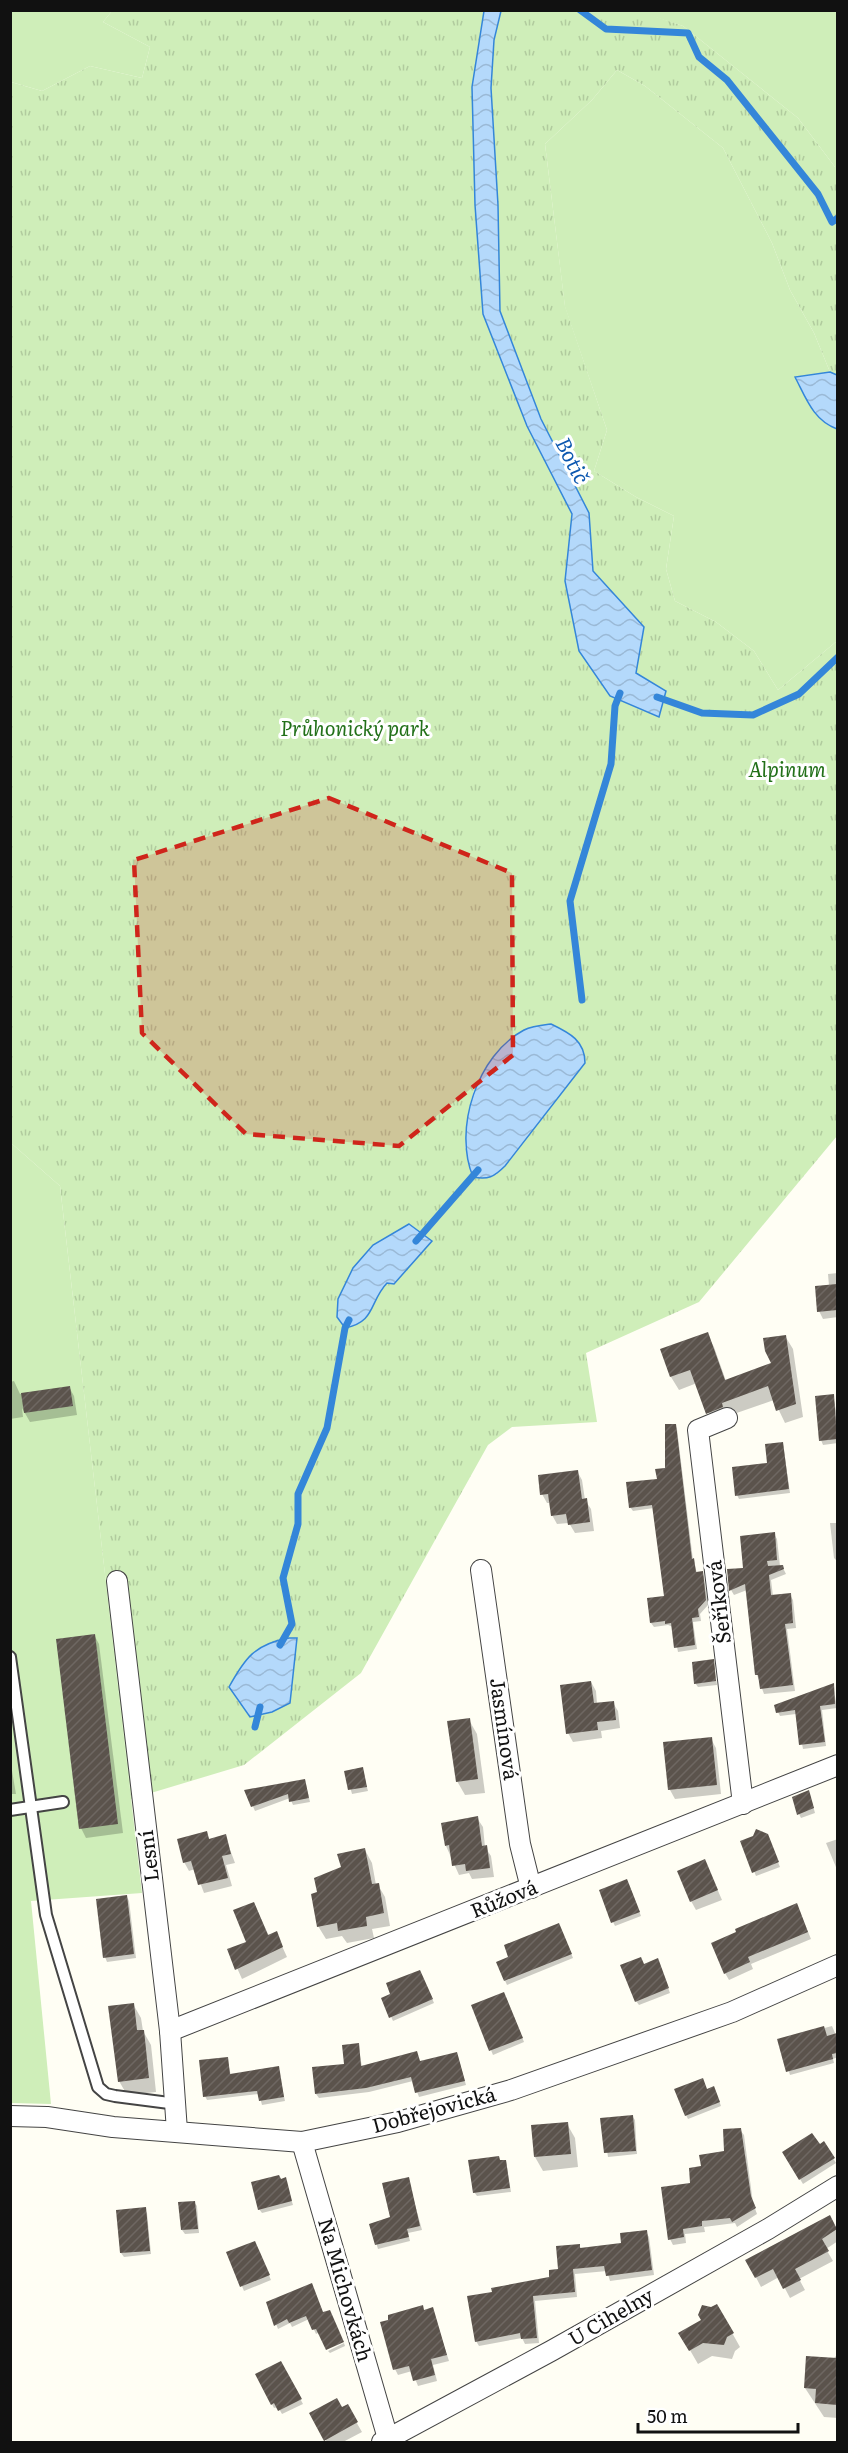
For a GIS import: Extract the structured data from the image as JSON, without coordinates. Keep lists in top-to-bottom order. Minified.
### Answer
{"streets":{"street":["Šeříková","Jasmínová","Lesní","Růžová","Dobřejovická","Na Michovkách","U Cihelny"]},"crossings":[["Šeříková","Růžová"],["Jasmínová","Růžová"],["Lesní","Růžová"],["Lesní","Dobřejovická"],["Dobřejovická","Na Michovkách"],["Na Michovkách","U Cihelny"]],"water":["Botič"],"parks":["Průhonický park","Alpinum"],"scale_bar":"50 m"}
